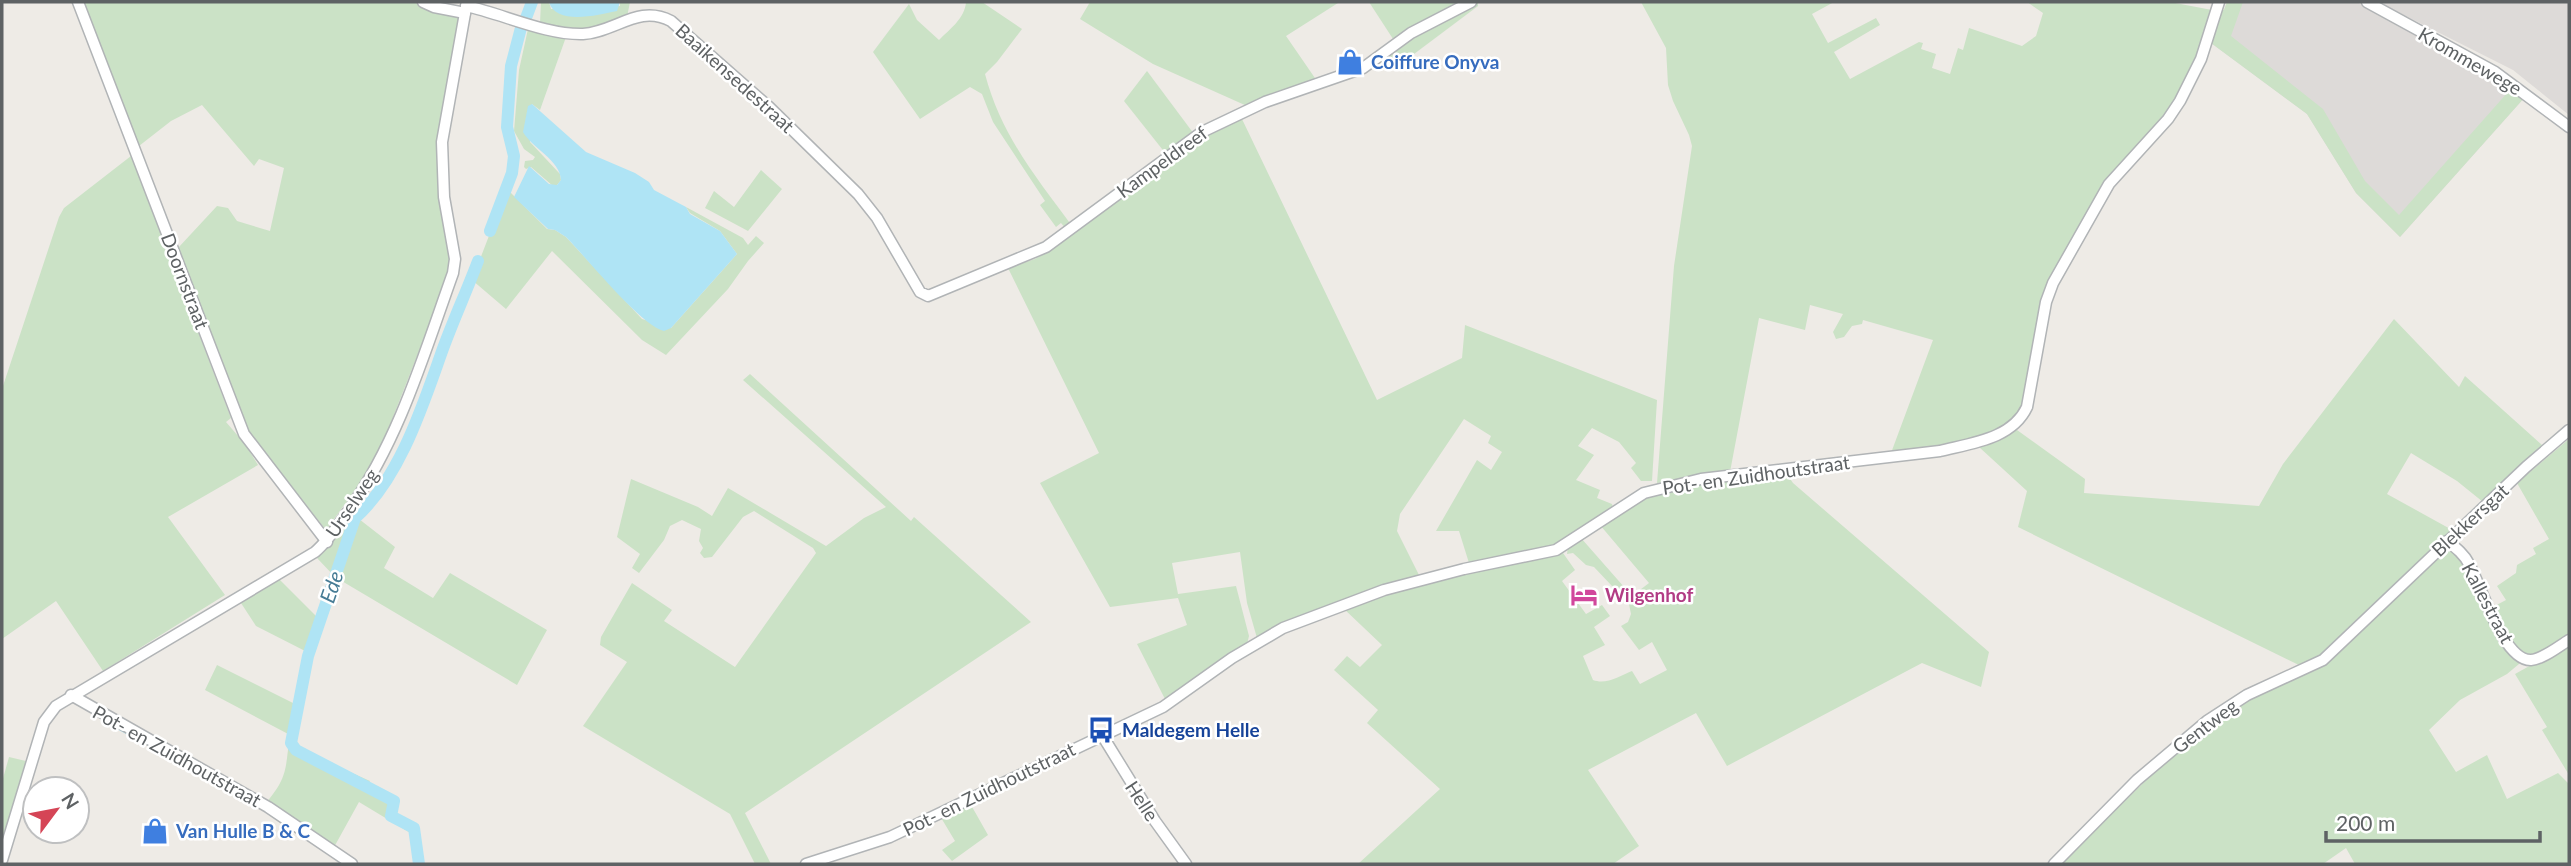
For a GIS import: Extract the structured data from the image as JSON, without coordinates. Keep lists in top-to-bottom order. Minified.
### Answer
{"streets":{"street":["Krommewege","Baaikensedestraat","Kampeldreef","Doornstraat","Pot- en Zuidhoutstraat","Urselweg","Blekkersgat","Kallestraat","Gentweg","Helle"]},"crossings":[["Baaikensedestraat","Kampeldreef"],["Baaikensedestraat","Urselweg"],["Doornstraat","Urselweg"],["Pot- en Zuidhoutstraat","Urselweg"],["Pot- en Zuidhoutstraat","Helle"],["Blekkersgat","Kallestraat"],["Blekkersgat","Gentweg"]],"water":["Ede"],"places":{"shop":["Coiffure Onyva","Van Hulle B & C"],"hotel":["Wilgenhof"],"bus stop":["Maldegem Helle"]},"scale_bar":"200 m","north":"top right"}
